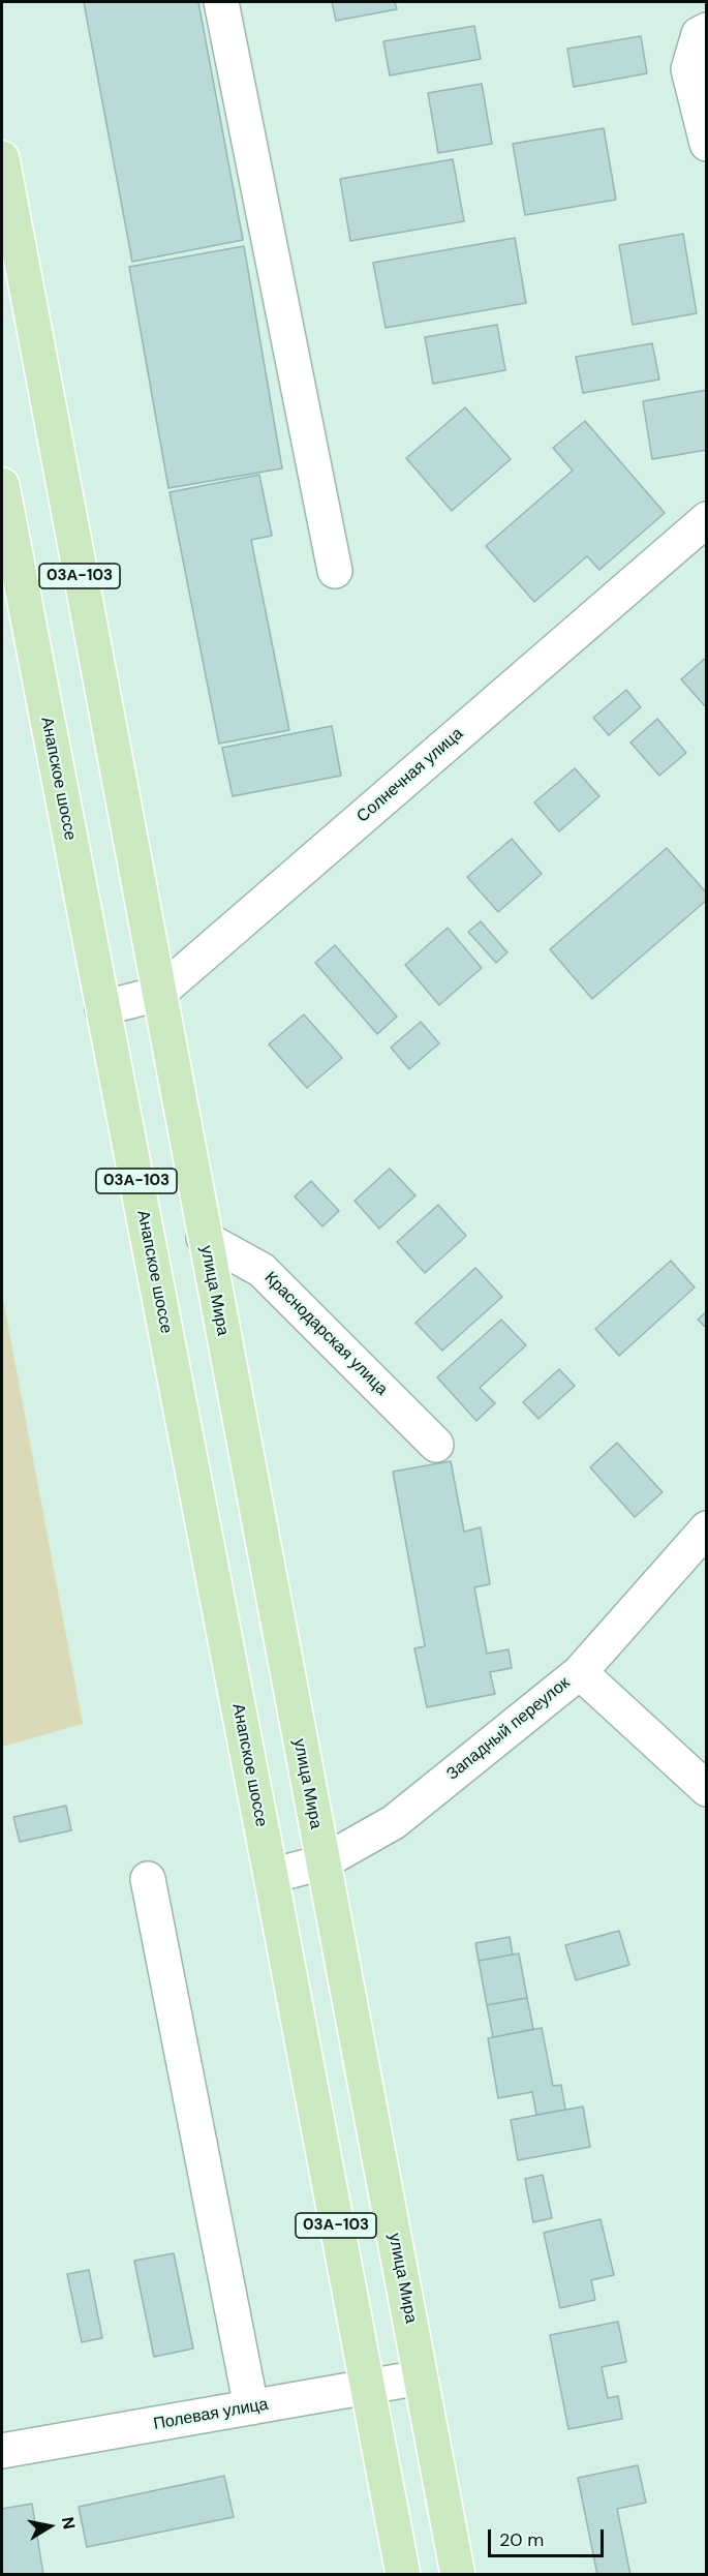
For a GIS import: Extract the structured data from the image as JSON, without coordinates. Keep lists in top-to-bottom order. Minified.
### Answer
{"streets":{"main road":["03А-103","Анапское шоссе","улица Мира"],"street":["Солнечная улица","Краснодарская улица","Западный переулок","Полевая улица"]},"crossings":[["03А-103","Солнечная улица"],["03А-103","Анапское шоссе"],["03А-103","улица Мира"],["03А-103","Западный переулок"],["03А-103","Полевая улица"],["Солнечная улица","Анапское шоссе"],["Солнечная улица","улица Мира"],["Анапское шоссе","Западный переулок"],["улица Мира","Краснодарская улица"],["улица Мира","Западный переулок"],["улица Мира","Полевая улица"]],"scale_bar":"20 m","north":"right"}
